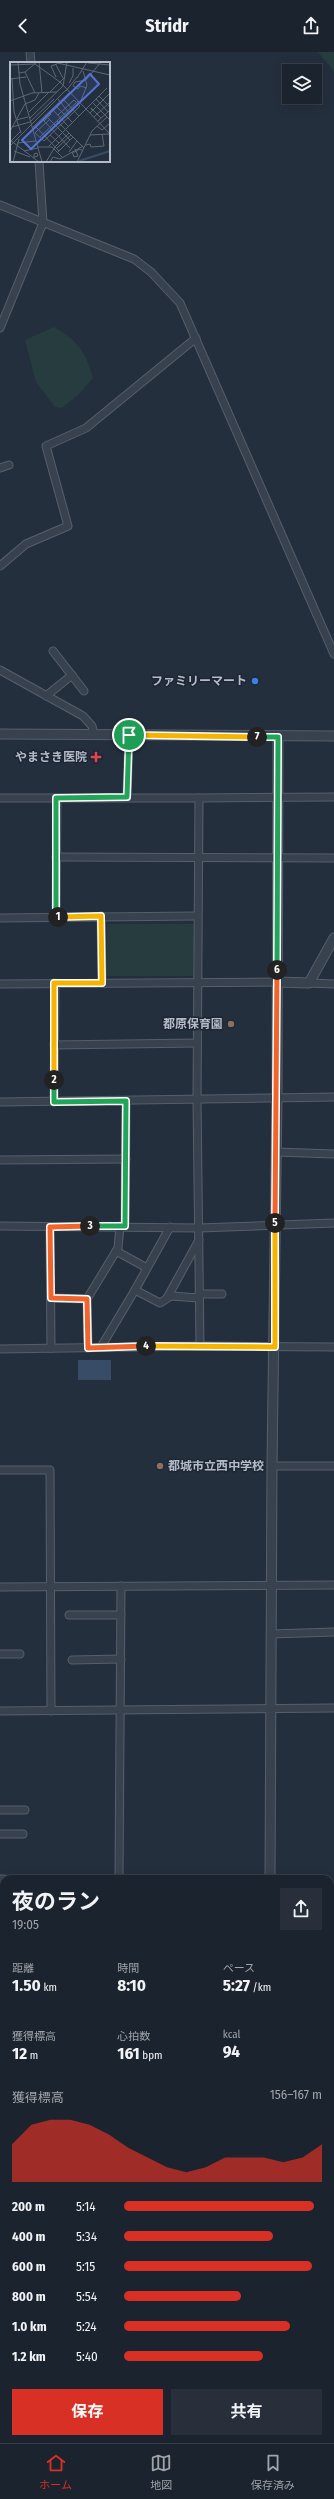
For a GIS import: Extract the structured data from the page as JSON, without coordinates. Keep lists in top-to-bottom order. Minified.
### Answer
{"places":{"other":["ファミリーマート","都原保育園","都城市立西中学校"],"health":["やまさき医院"]},"page":{"header":"Stridr","pins":["7","1","6","2","5","3","4"],"heading":["夜のラン","19:05"],"stats":[["距離","1.50 km"],["時間","8:10"],["ペース","5:27 /km"],["獲得標高","12 m"],["心拍数","161 bpm"],["kcal","94"]],"chart":["獲得標高","156–167 m"],"list":[{"name":"200 m","note":"5:14"},{"name":"400 m","note":"5:34"},{"name":"600 m","note":"5:15"},{"name":"800 m","note":"5:54"},{"name":"1.0 km","note":"5:24"},{"name":"1.2 km","note":"5:40"}],"buttons":["保存","共有"],"tabs":["ホーム","地図","保存済み"]}}
